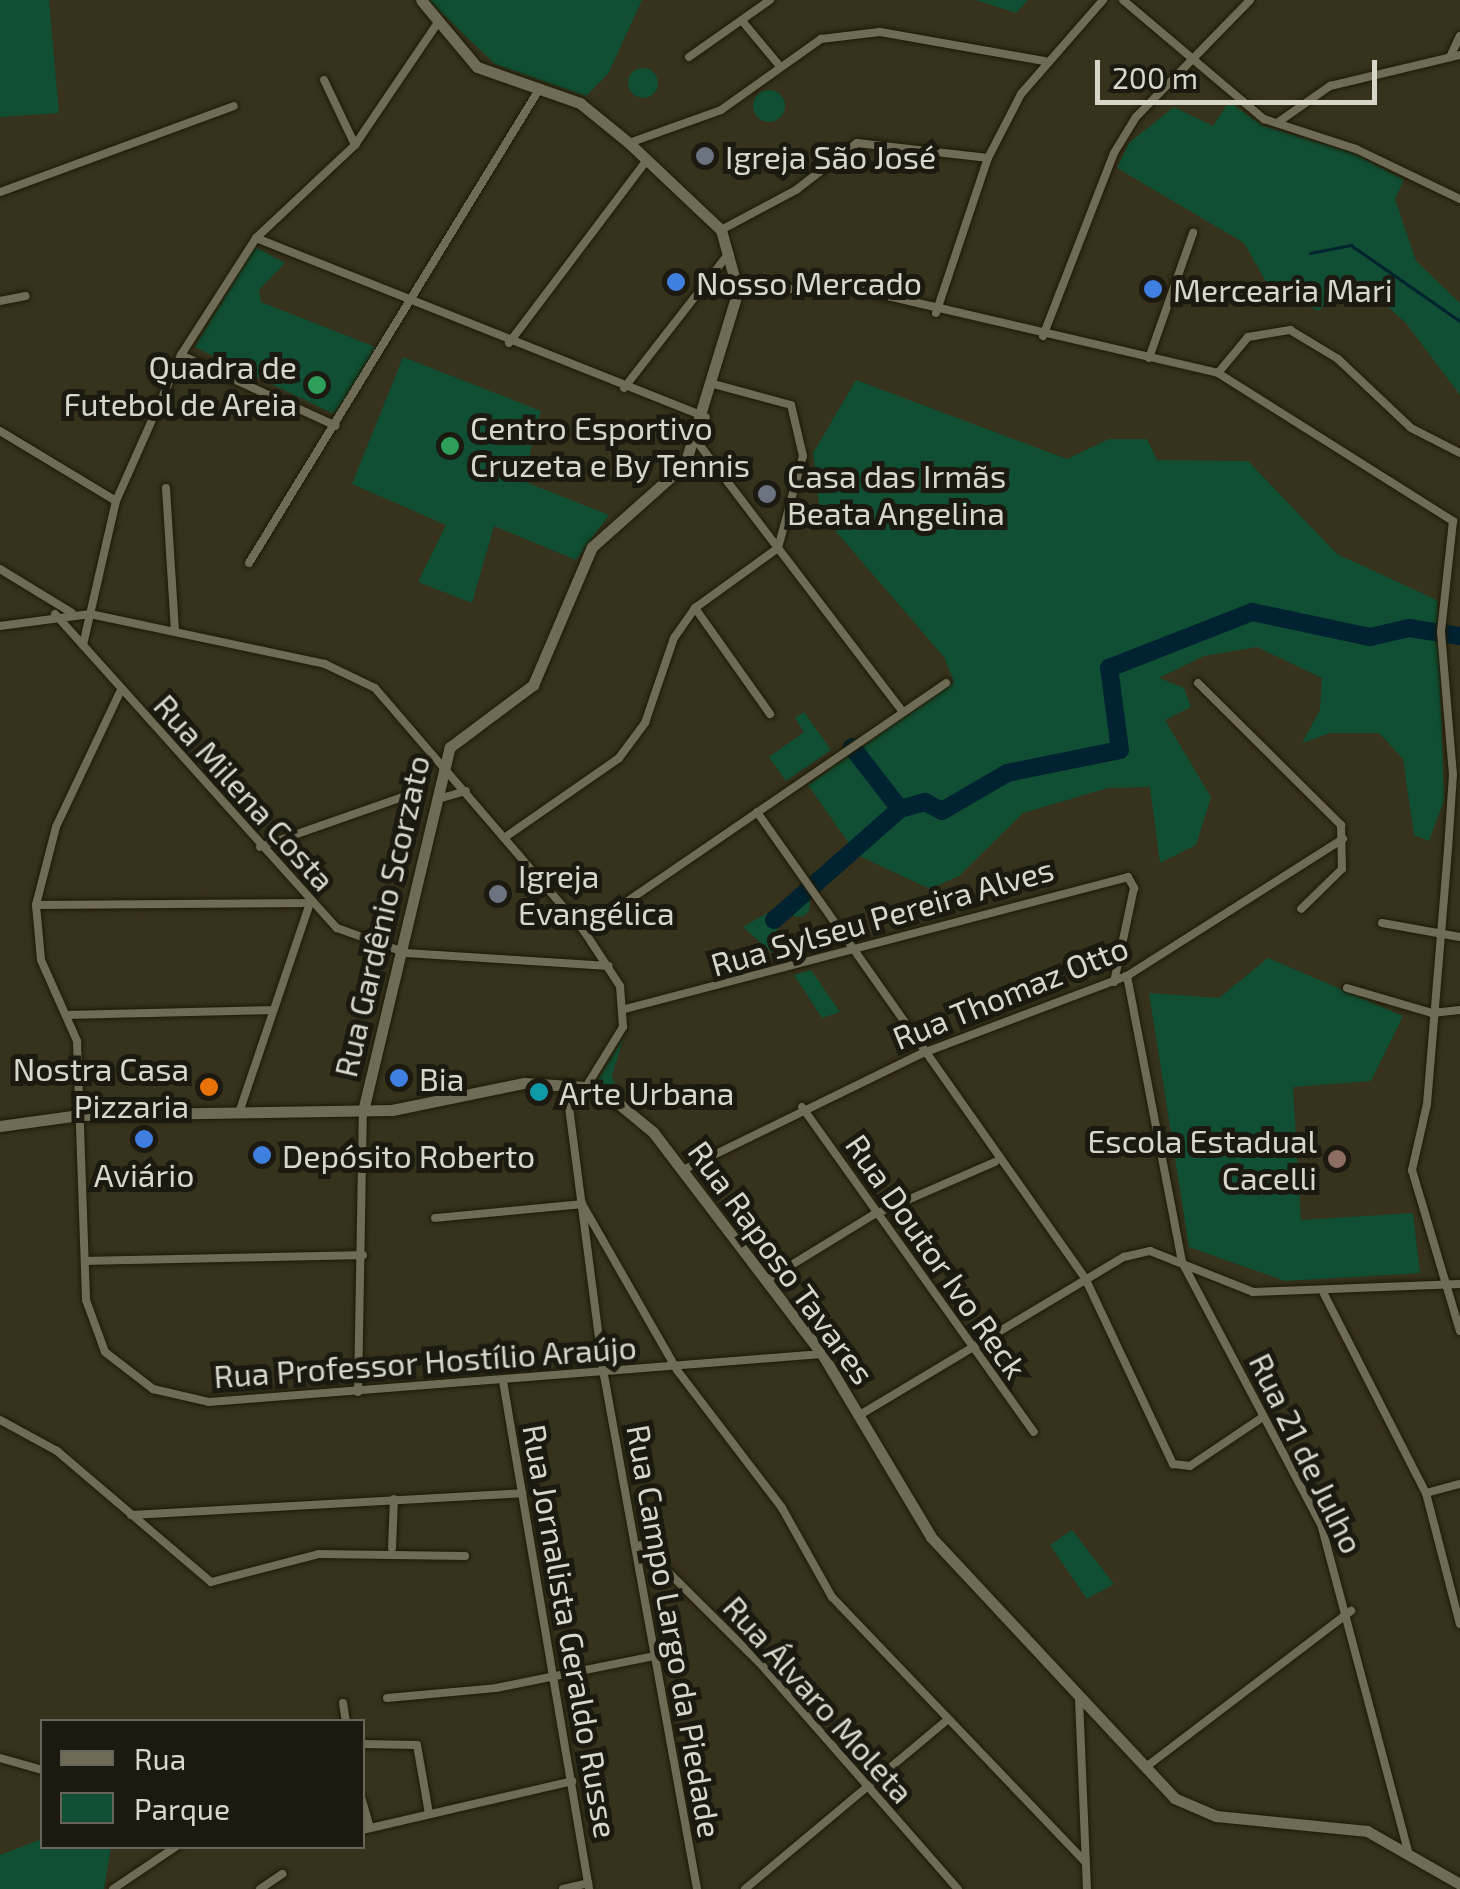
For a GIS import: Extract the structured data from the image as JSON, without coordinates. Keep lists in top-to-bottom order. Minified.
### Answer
{"streets":{"main road":["Rua Gardênio Scorzato","Rua Raposo Tavares"],"street":["Rua Milena Costa","Rua Sylseu Pereira Alves","Rua Thomaz Otto","Rua Doutor Ivo Reck","Rua Professor Hostílio Araújo","Rua 21 de Julho","Rua Jornalista Geraldo Russe","Rua Campo Largo da Piedade","Rua Álvaro Moleta"]},"crossings":[["Rua Milena Costa","Rua Gardênio Scorzato"],["Rua Gardênio Scorzato","Rua Raposo Tavares"],["Rua Gardênio Scorzato","Rua Professor Hostílio Araújo"],["Rua Sylseu Pereira Alves","Rua Thomaz Otto"],["Rua Thomaz Otto","Rua Doutor Ivo Reck"],["Rua Thomaz Otto","Rua Raposo Tavares"],["Rua Thomaz Otto","Rua 21 de Julho"],["Rua Raposo Tavares","Rua Professor Hostílio Araújo"],["Rua Raposo Tavares","Rua 21 de Julho"],["Rua Raposo Tavares","Rua Campo Largo da Piedade"],["Rua Professor Hostílio Araújo","Rua Jornalista Geraldo Russe"],["Rua Professor Hostílio Araújo","Rua Campo Largo da Piedade"],["Rua Campo Largo da Piedade","Rua Álvaro Moleta"]],"places":["Igreja São José","Nosso Mercado","Mercearia Mari","Quadra de Futebol de Areia","Centro Esportivo Cruzeta e By Tennis","Casa das Irmãs Beata Angelina","Igreja Evangélica","Bia","Nostra Casa Pizzaria","Arte Urbana","Aviário","Depósito Roberto","Escola Estadual Cacelli"],"legend":["Rua","Parque"],"scale_bar":"200 m"}
